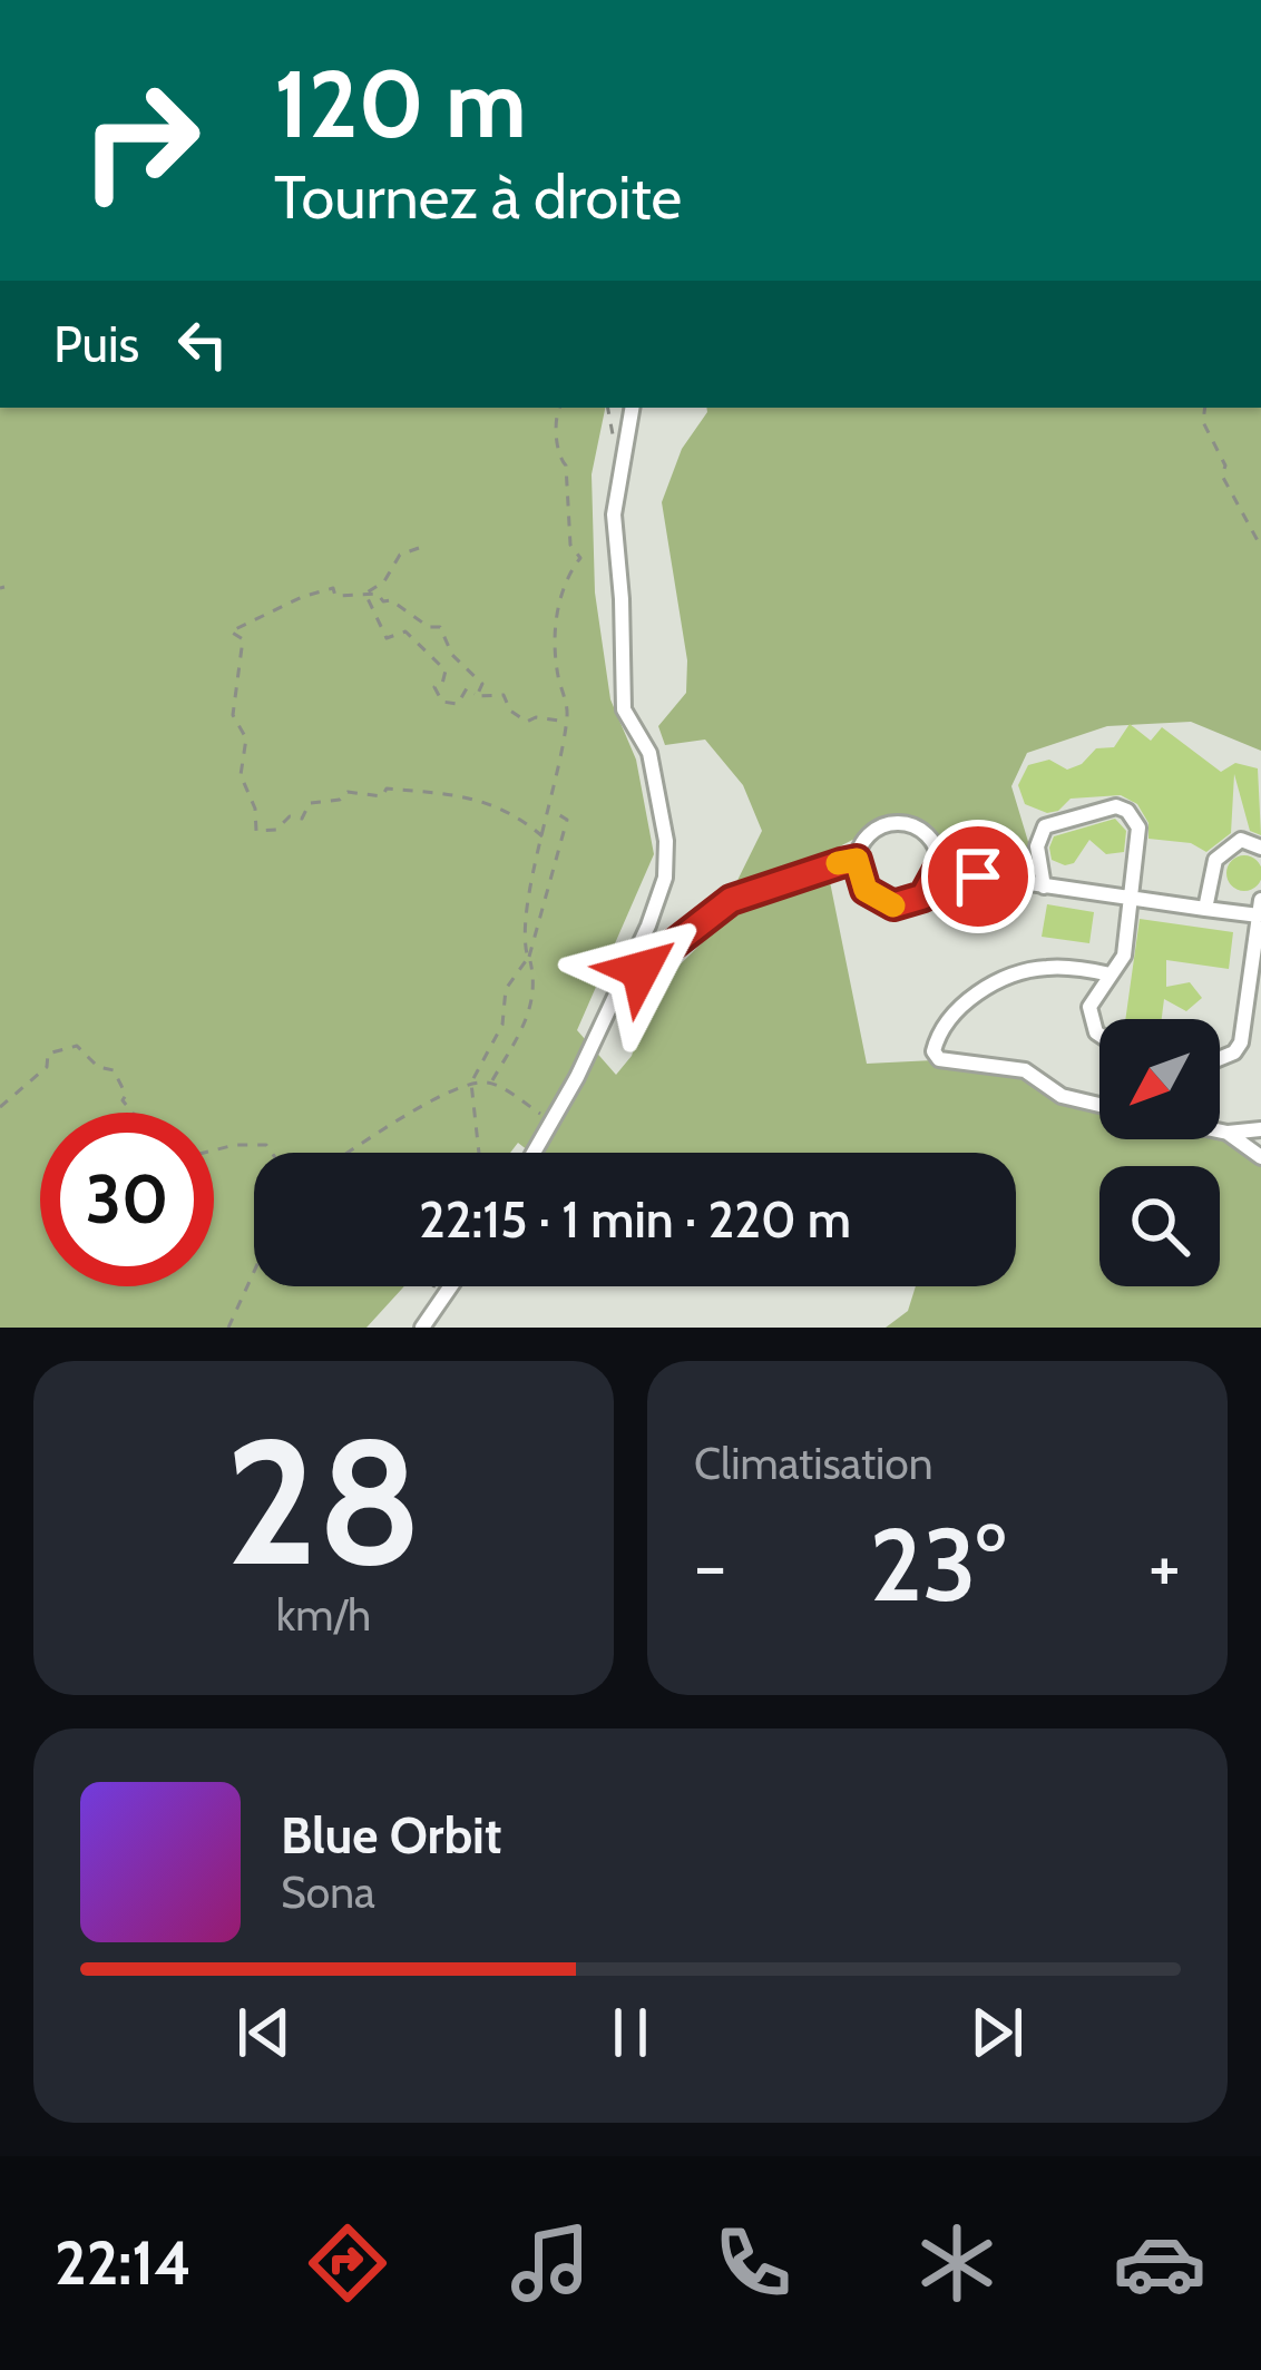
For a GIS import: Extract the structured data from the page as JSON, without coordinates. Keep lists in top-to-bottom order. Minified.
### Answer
{"north":"bottom left","page":{"turn":["120 m","Tournez à droite"],"then":"Puis","limit":"30","trip":"22:15 · 1 min · 220 m","tile":[["28","km/h"],"Climatisation"],"heat":["−","23°","+"],"song":["Blue Orbit","Sona"],"tabs":"22:14"}}
